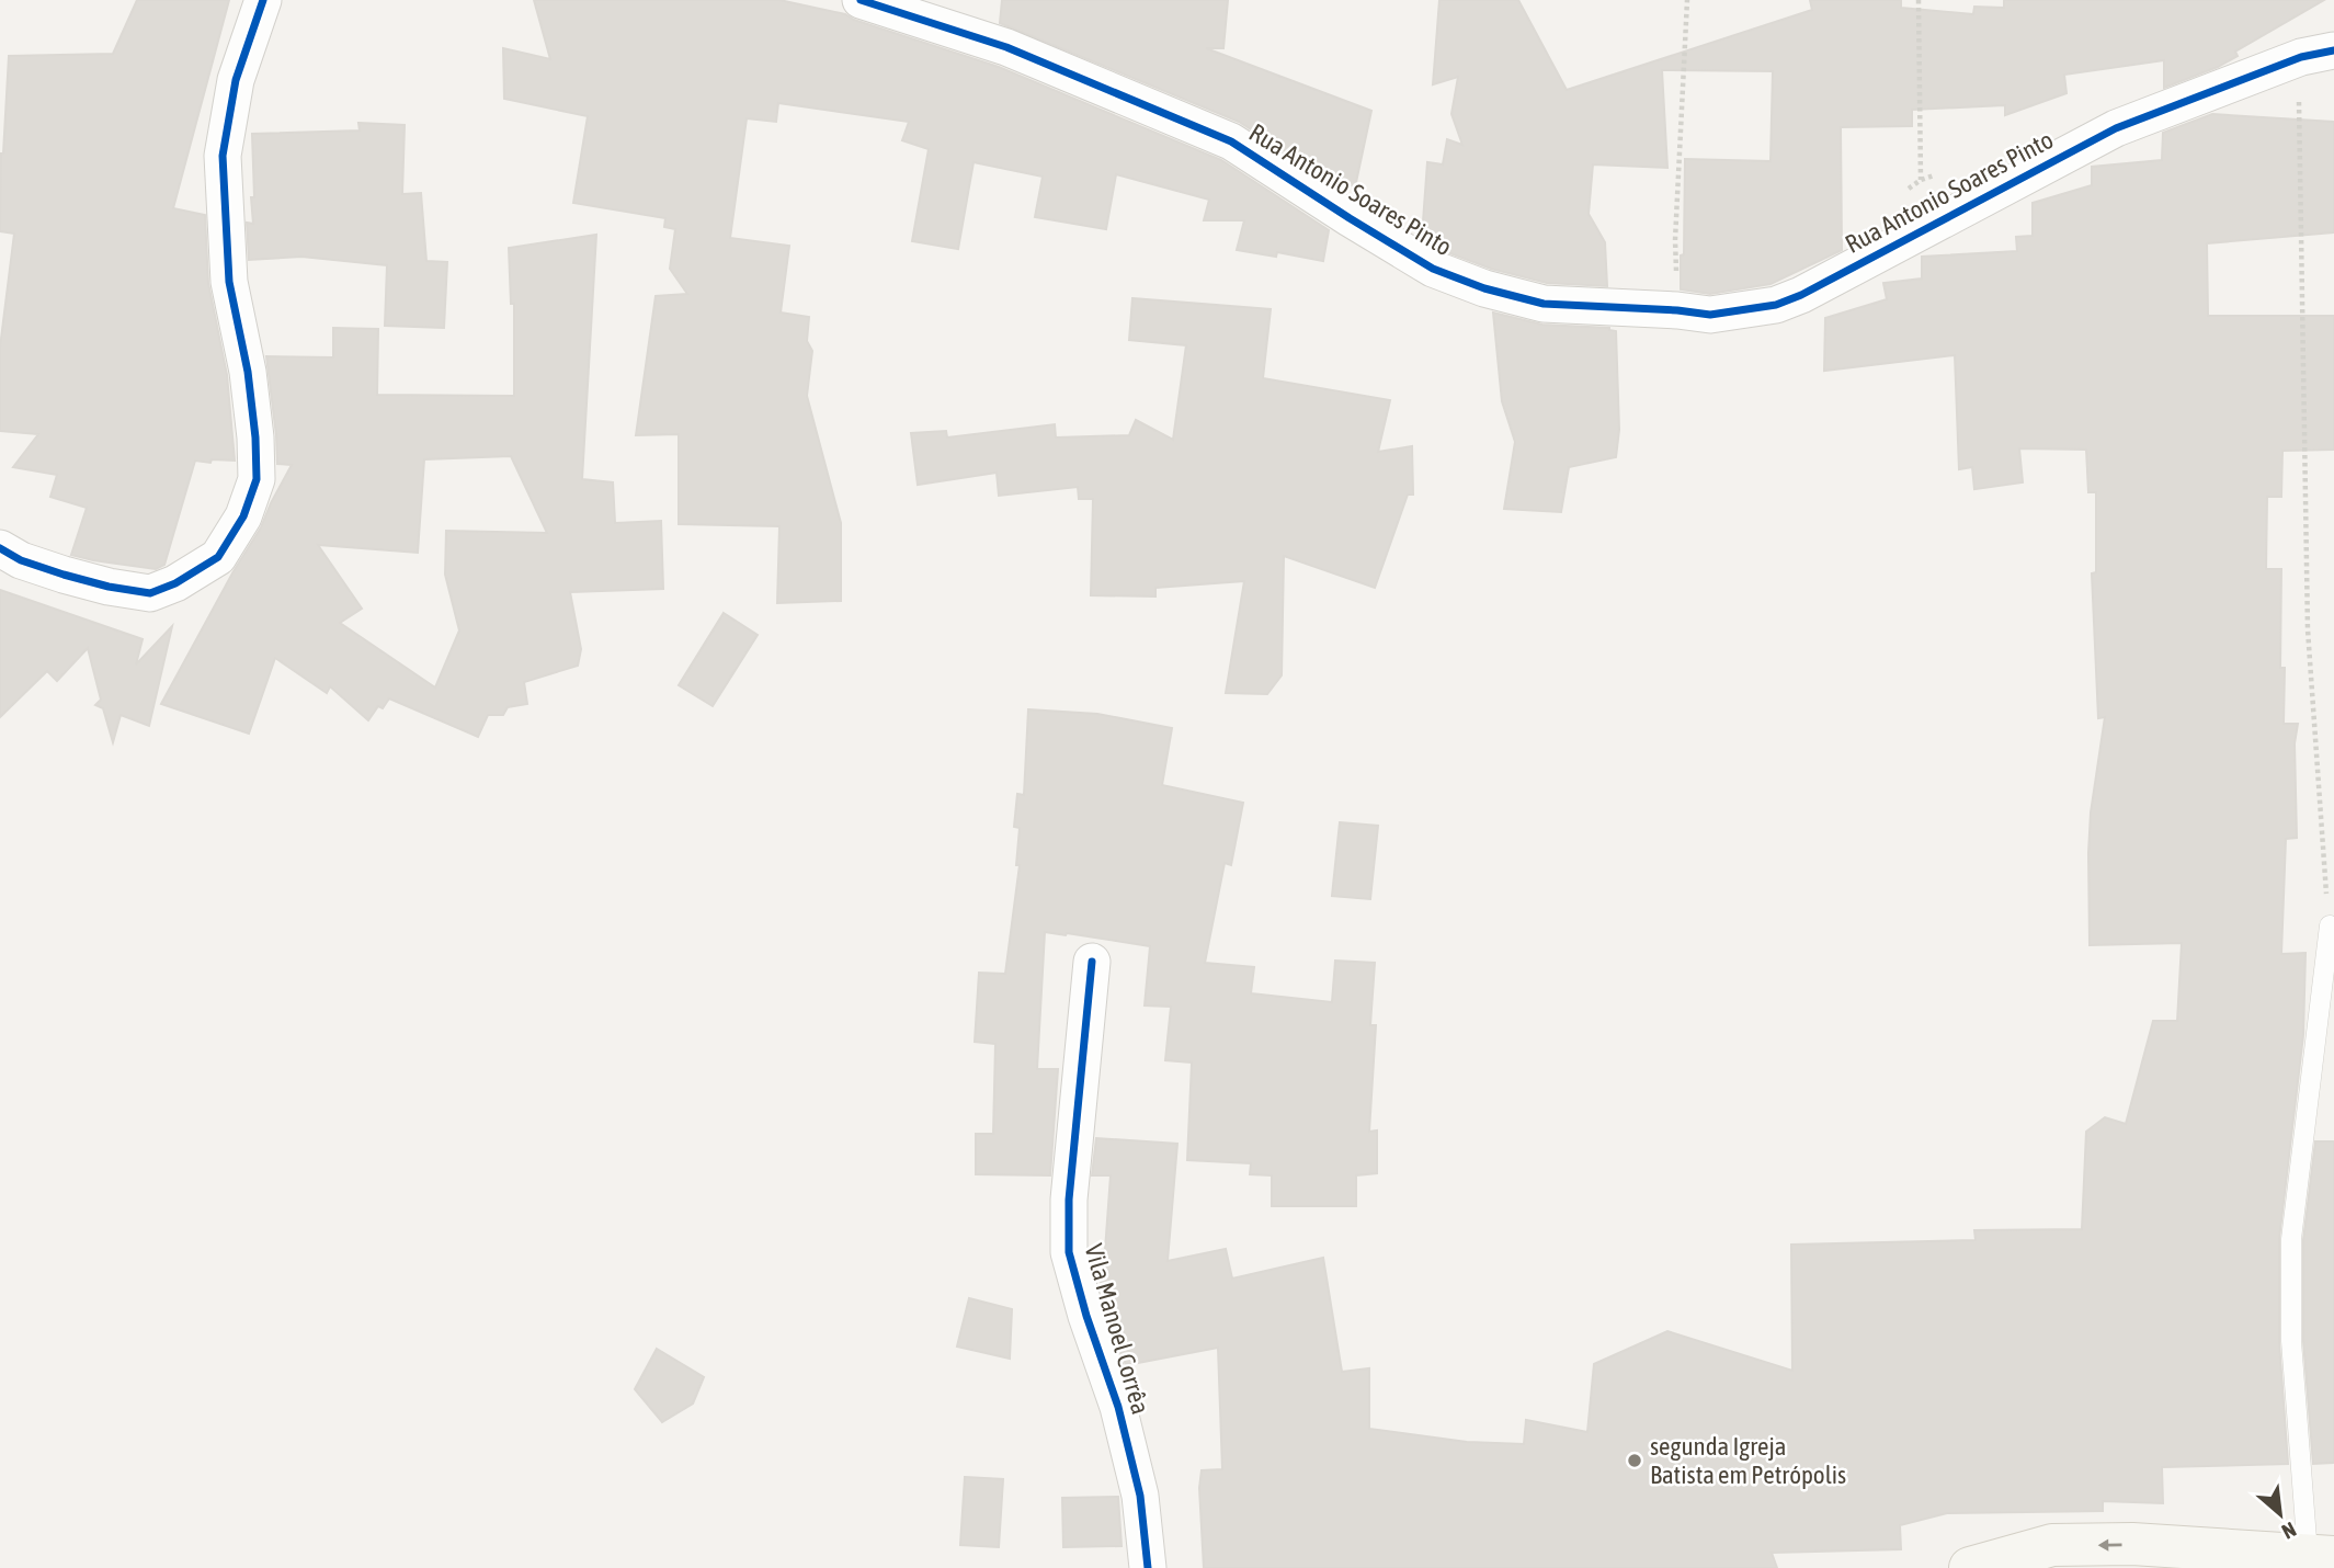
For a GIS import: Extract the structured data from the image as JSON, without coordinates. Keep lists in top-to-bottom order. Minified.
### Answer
{"streets":{"street":["Rua Antonio Soares Pinto","Vila Manoel Corrêa"]},"places":["segunda Igreja Batista em Petrópolis"],"north":"bottom right"}
